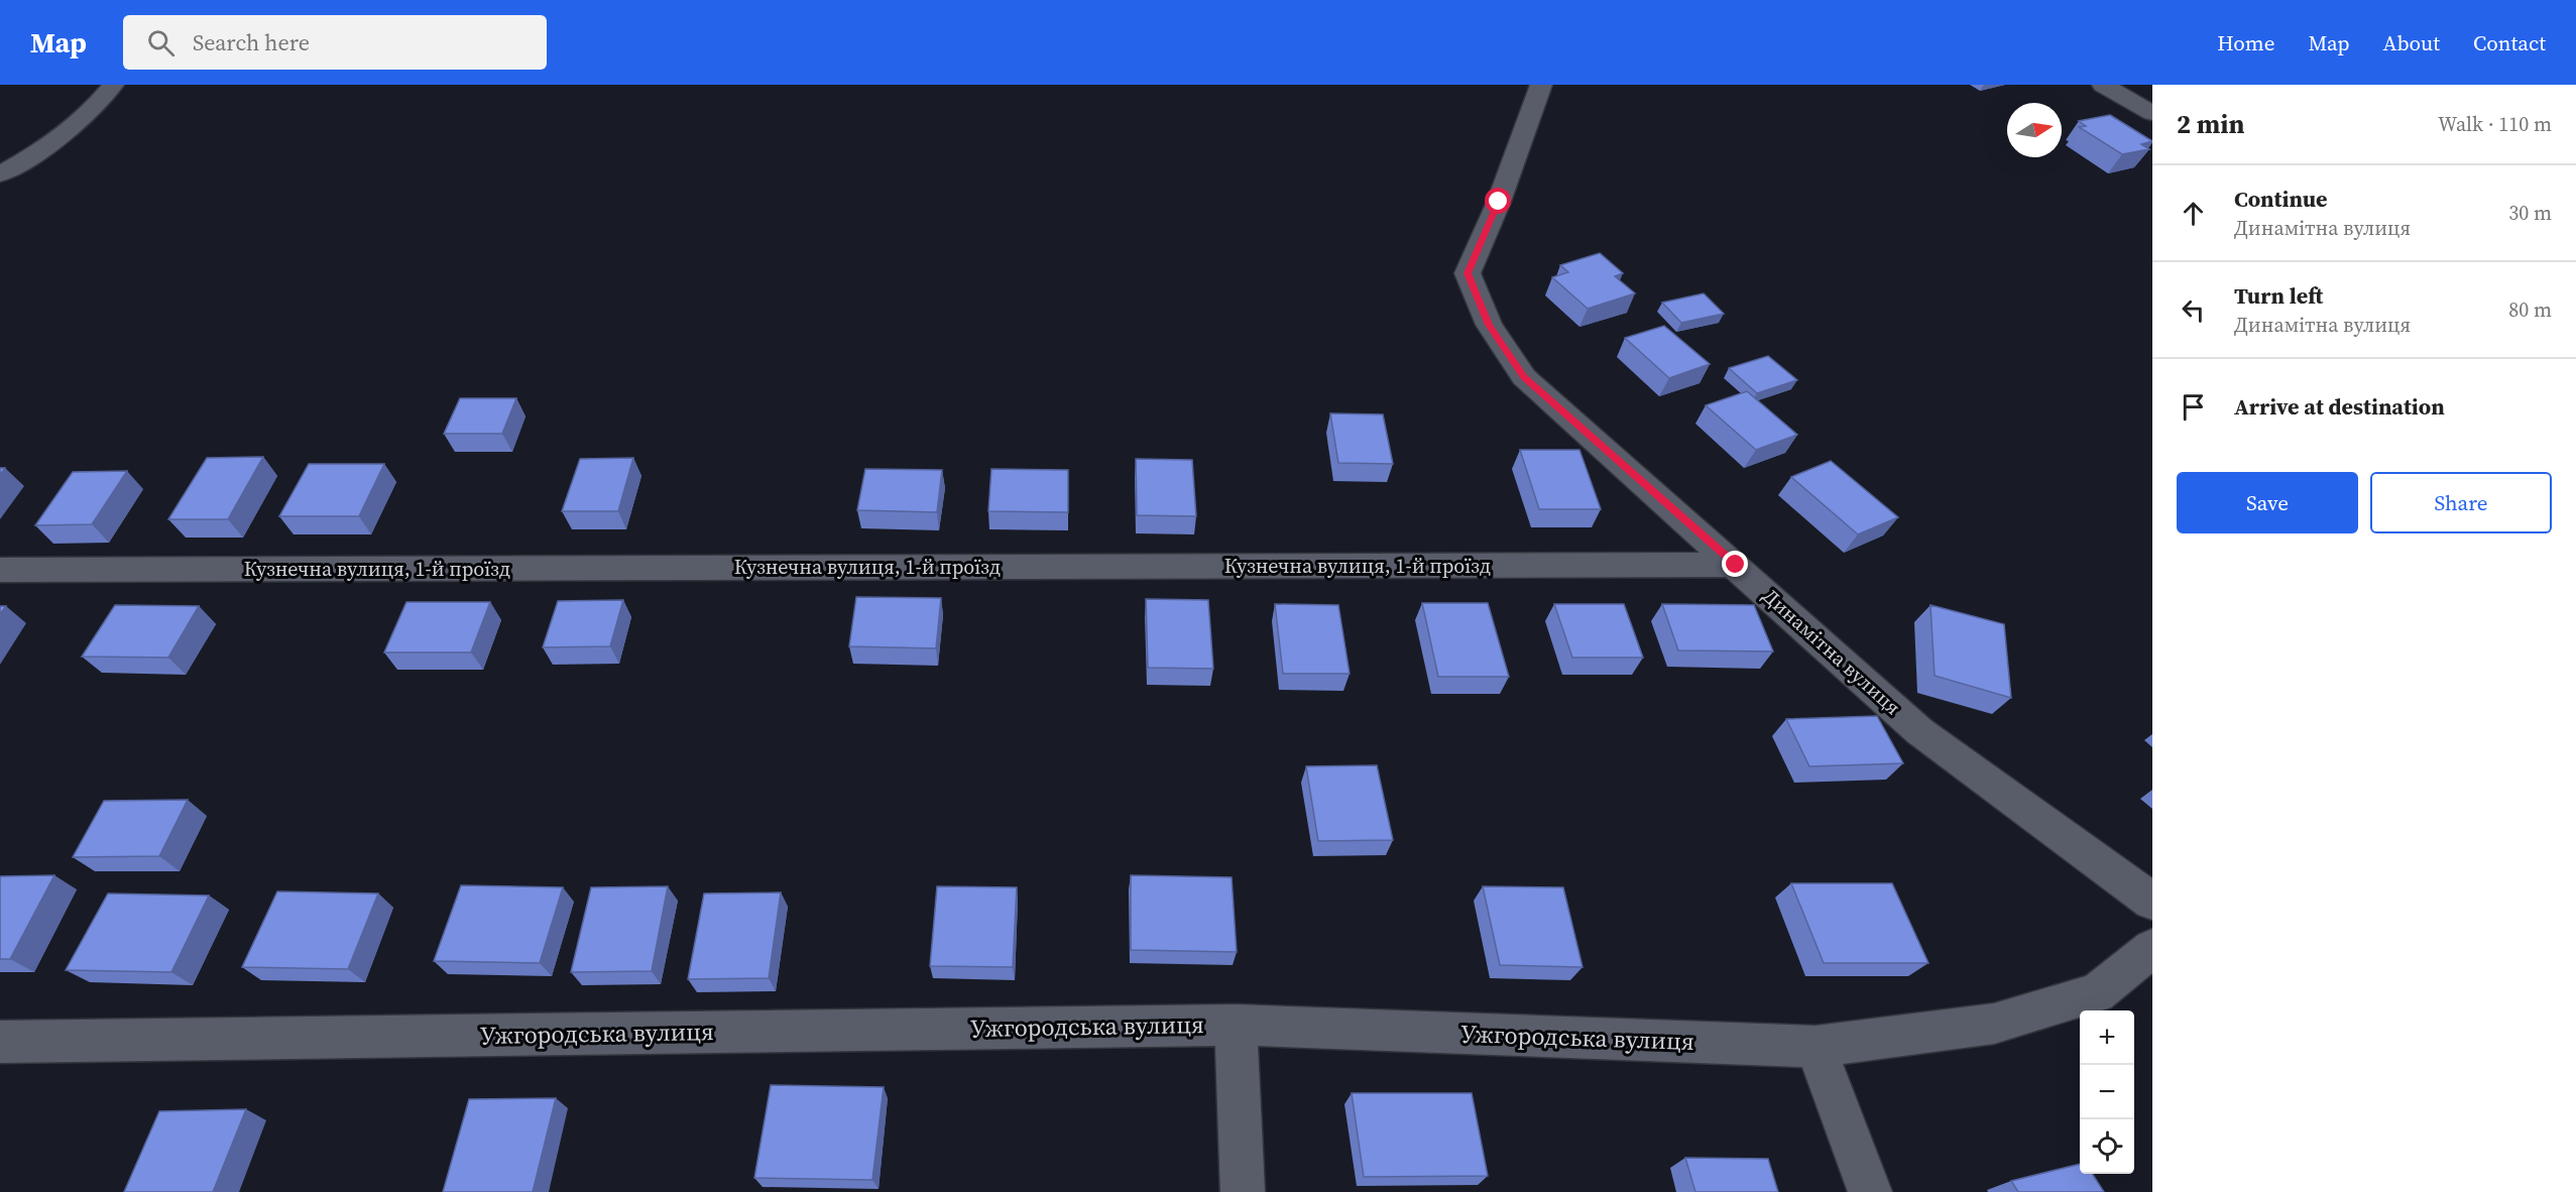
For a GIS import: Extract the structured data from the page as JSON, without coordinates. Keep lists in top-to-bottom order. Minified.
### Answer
{"streets":{"street":["Кузнечна вулиця, 1-й проїзд","Динамітна вулиця","Ужгородська вулиця"]},"crossings":[["Кузнечна вулиця, 1-й проїзд","Динамітна вулиця"]],"north":"right","page":{"header":"Map","search":"Search here","nav":["Home","Map","About","Contact"],"heading":["2 min","Walk · 110 m"],"list":[["Continue","Динамітна вулиця","30 m"],["Turn left","Динамітна вулиця","80 m"],"Arrive at destination"],"buttons":["Save","Share"],"map_buttons":["+","−"]}}
